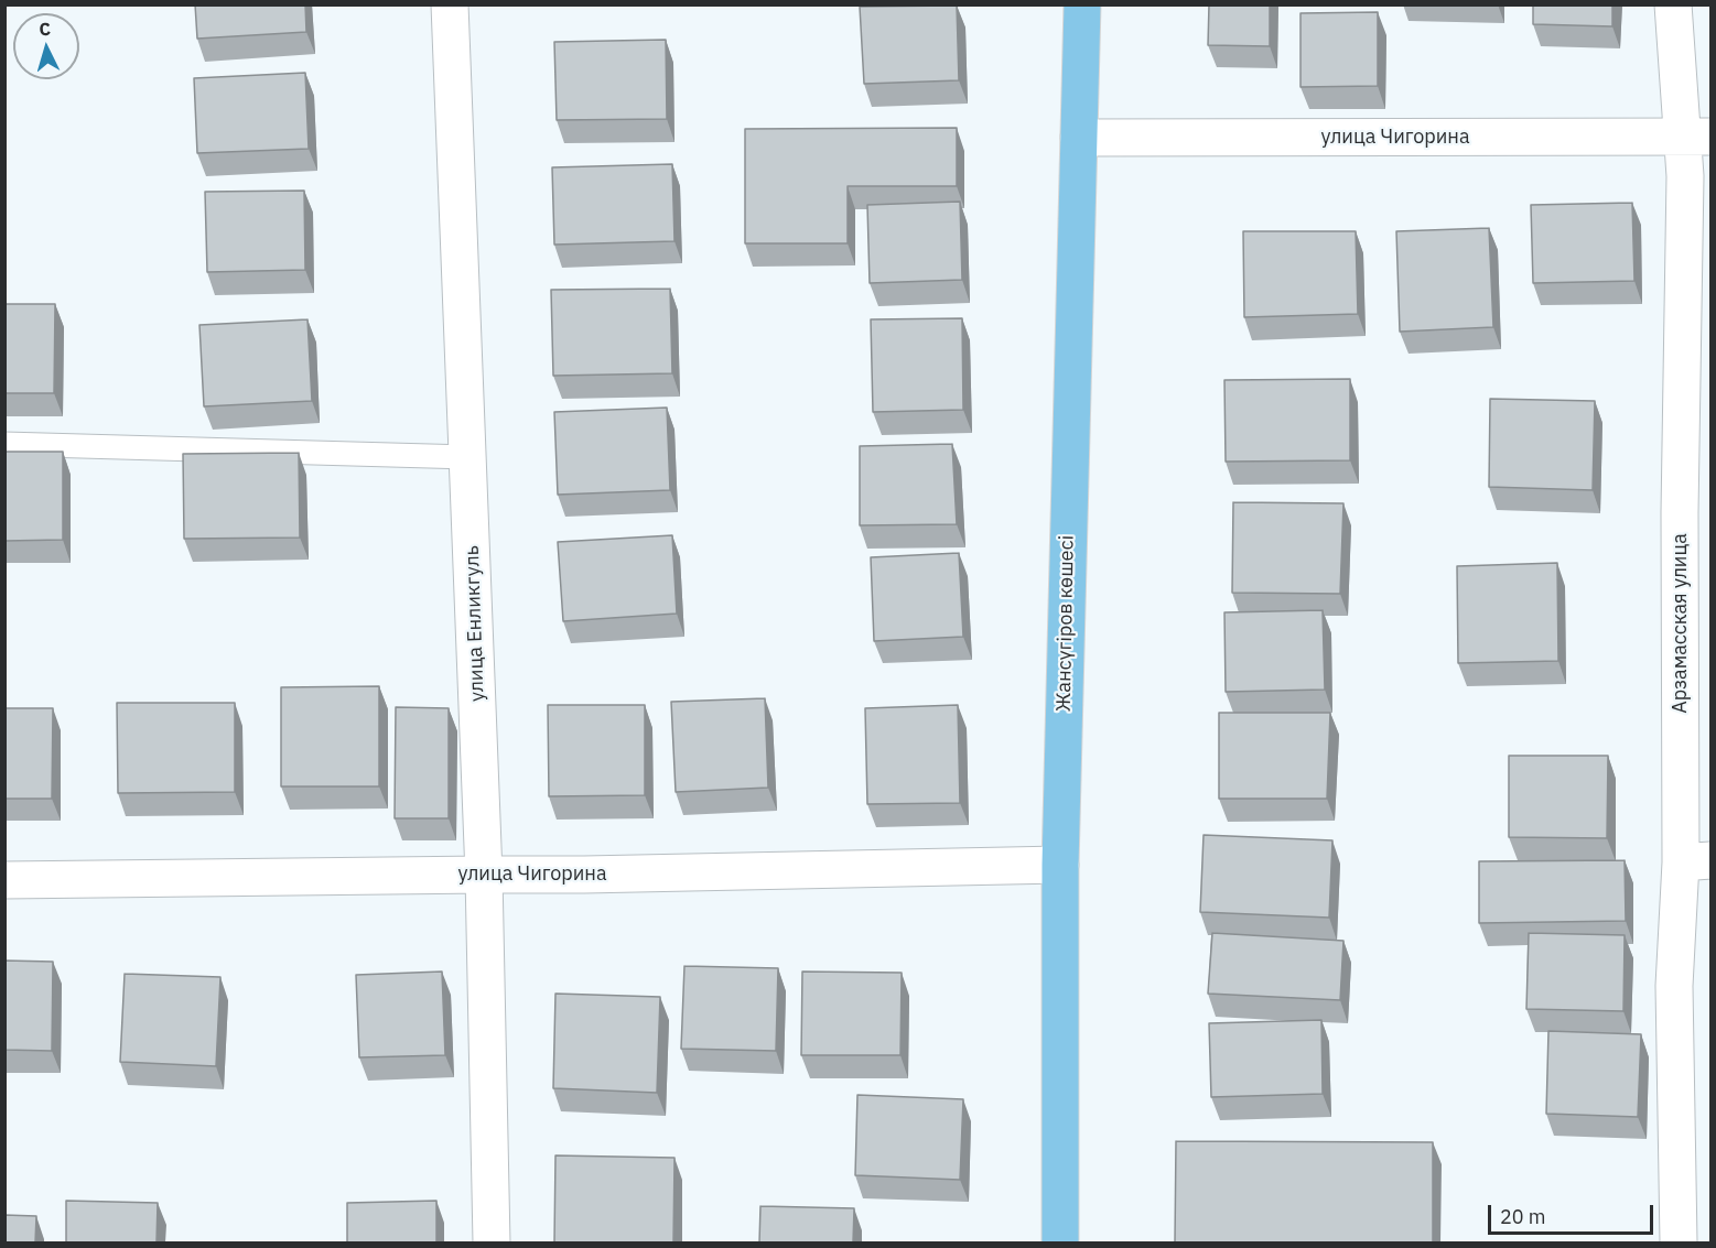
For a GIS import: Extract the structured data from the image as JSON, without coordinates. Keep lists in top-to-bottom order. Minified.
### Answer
{"streets":{"main road":["Жансүгіров көшесі"],"street":["улица Чигорина","улица Енликгуль","Арзамасская улица"]},"crossings":[["улица Чигорина","улица Енликгуль"],["улица Чигорина","Жансүгіров көшесі"],["улица Чигорина","Арзамасская улица"]],"scale_bar":"20 m","north":"top"}
